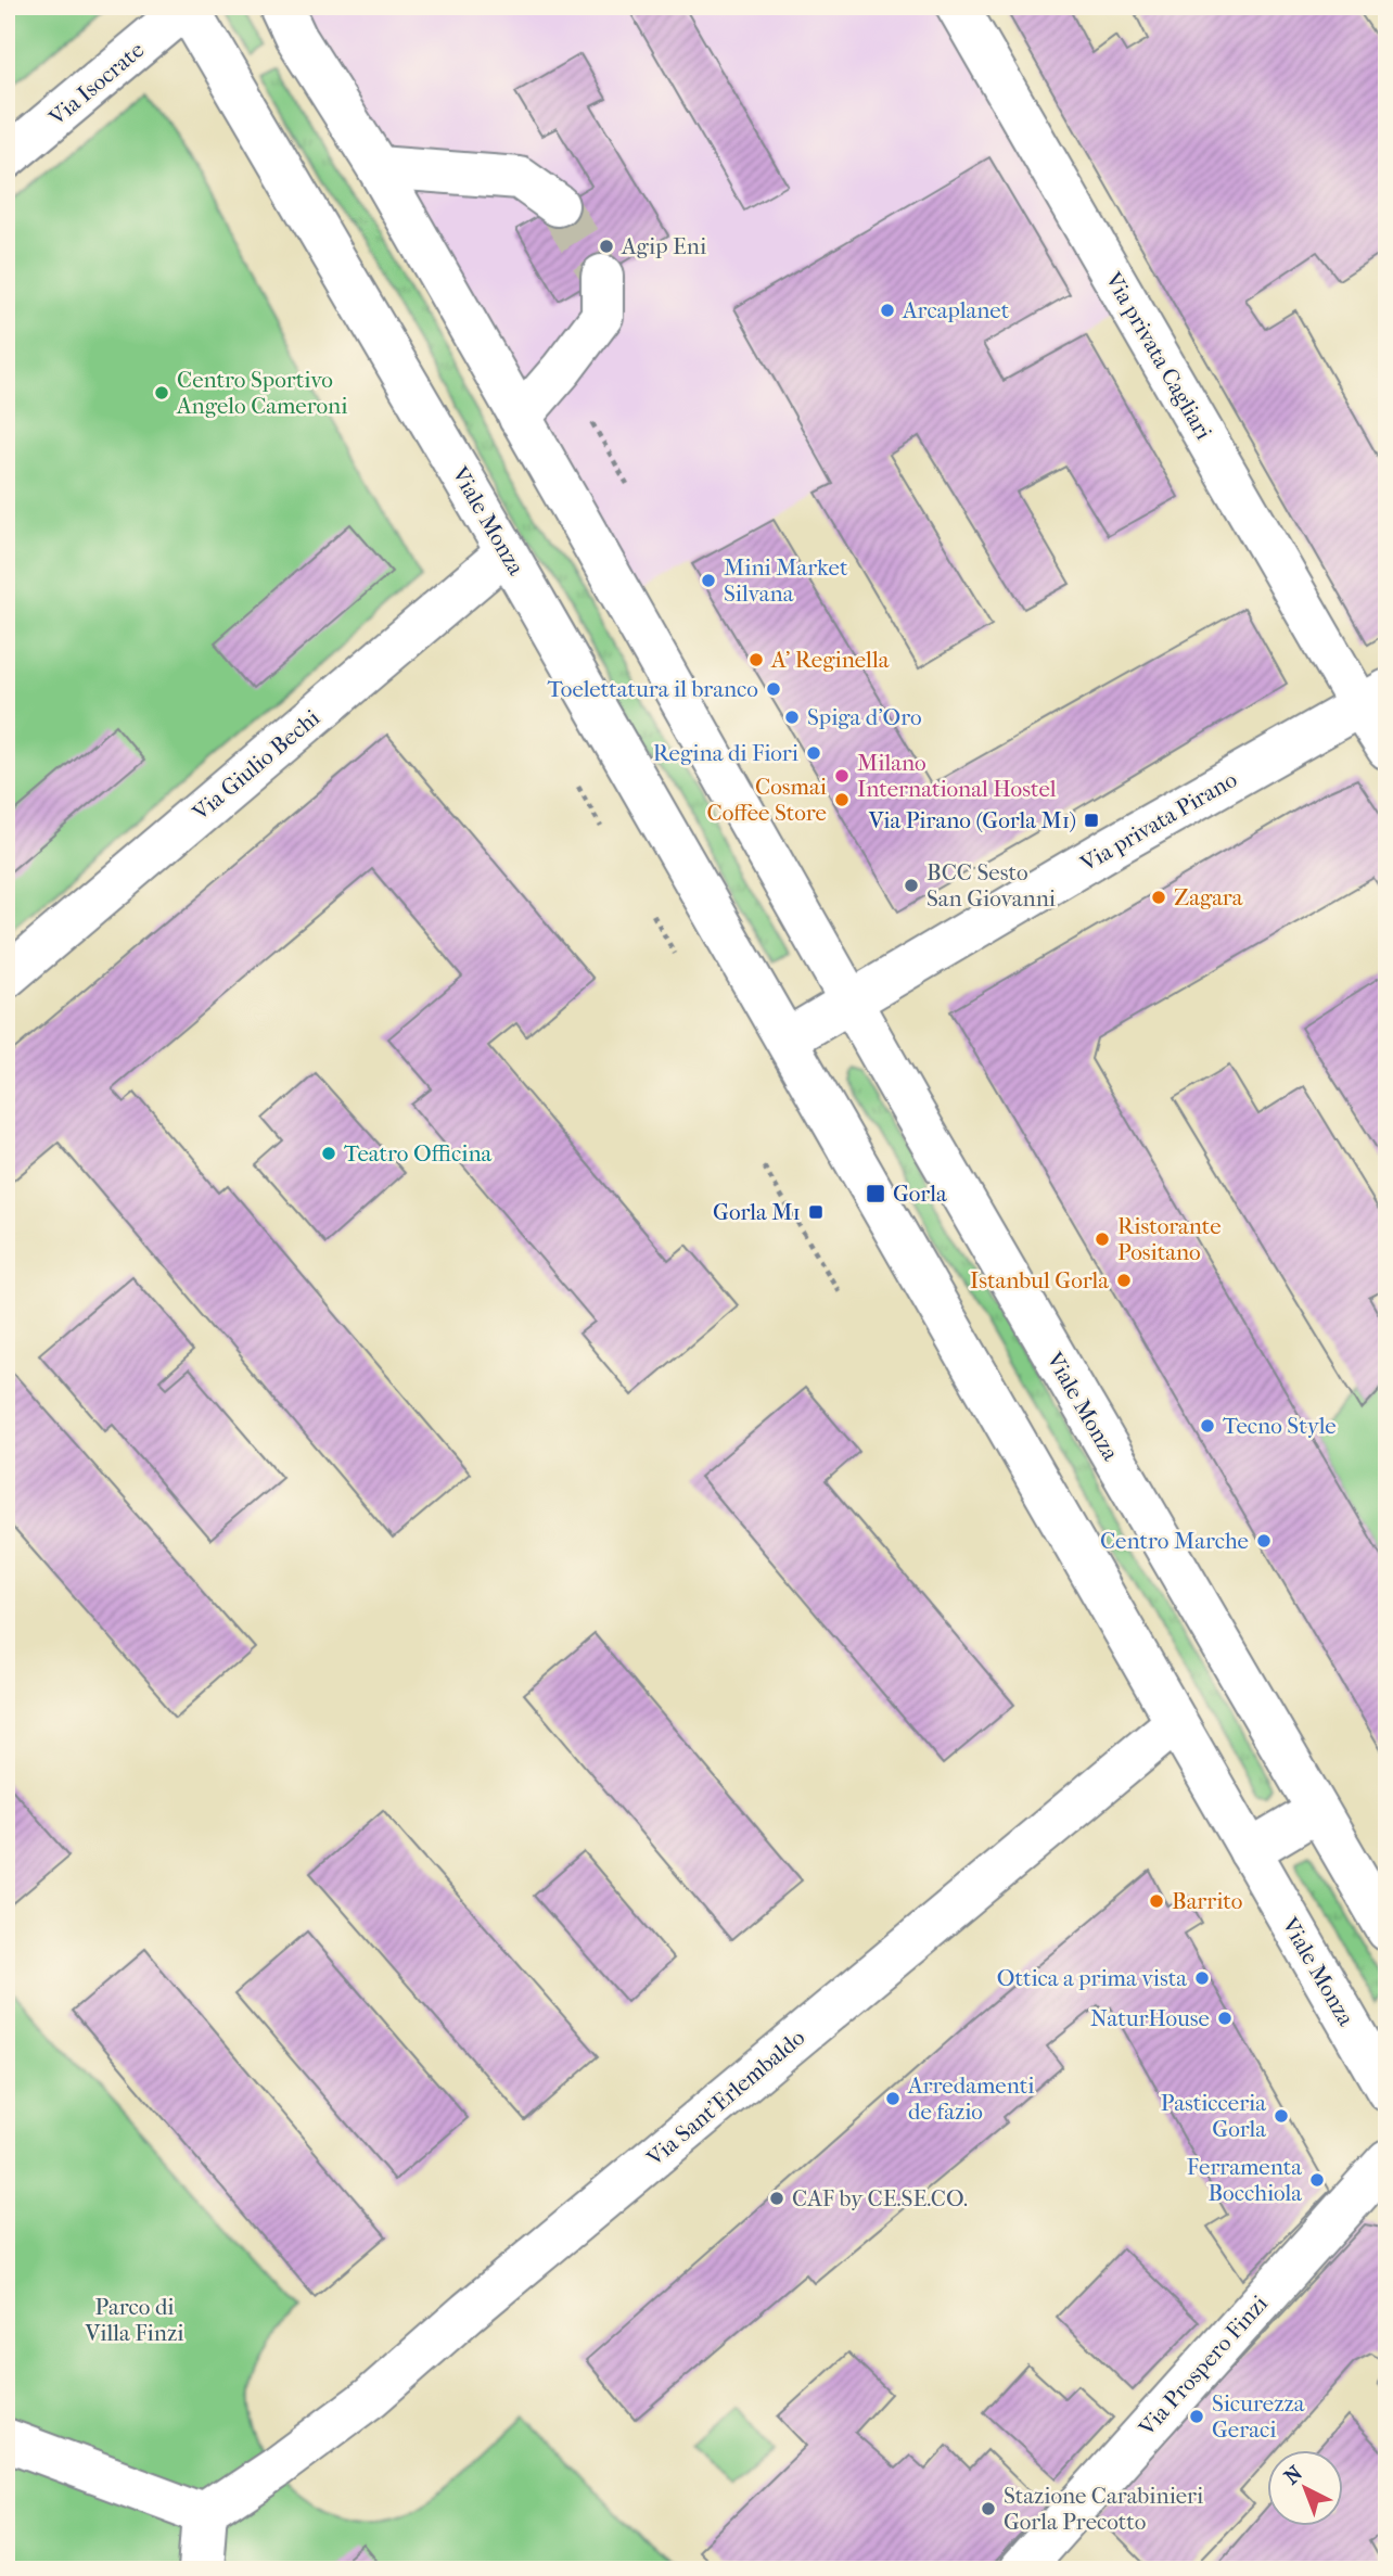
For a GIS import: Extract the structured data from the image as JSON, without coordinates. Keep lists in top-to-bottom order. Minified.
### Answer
{"streets":{"main road":["Via Isocrate","Via privata Cagliari","Viale Monza","Via Giulio Bechi","Via privata Pirano","Via Sant'Erlembaldo","Via Prospero Finzi"]},"crossings":[["Via Isocrate","Viale Monza"],["Via privata Cagliari","Via privata Pirano"],["Viale Monza","Via Giulio Bechi"],["Viale Monza","Via privata Pirano"],["Viale Monza","Via Sant'Erlembaldo"]],"parks":["Parco di Villa Finzi"],"places":{"other":["Agip Eni","Arcaplanet","Centro Sportivo Angelo Cameroni","Mini Market Silvana","A' Reginella","Toelettatura il branco","Spiga d'Oro","Regina di Fiori","Milano International Hostel","Cosmai Coffee Store","BCC Sesto San Giovanni","Zagara","Teatro Officina","Ristorante Positano","Istanbul Gorla","Tecno Style","Centro Marche","Barrito","Ottica a prima vista","NaturHouse","Arredamenti de fazio","Pasticceria Gorla","Ferramenta Bocchiola","CAF by CE.SE.CO.","Sicurezza Geraci","Stazione Carabinieri Gorla Precotto"],"transit":["Via Pirano (Gorla M1)","Gorla","Gorla M1"]},"north":"top left"}
